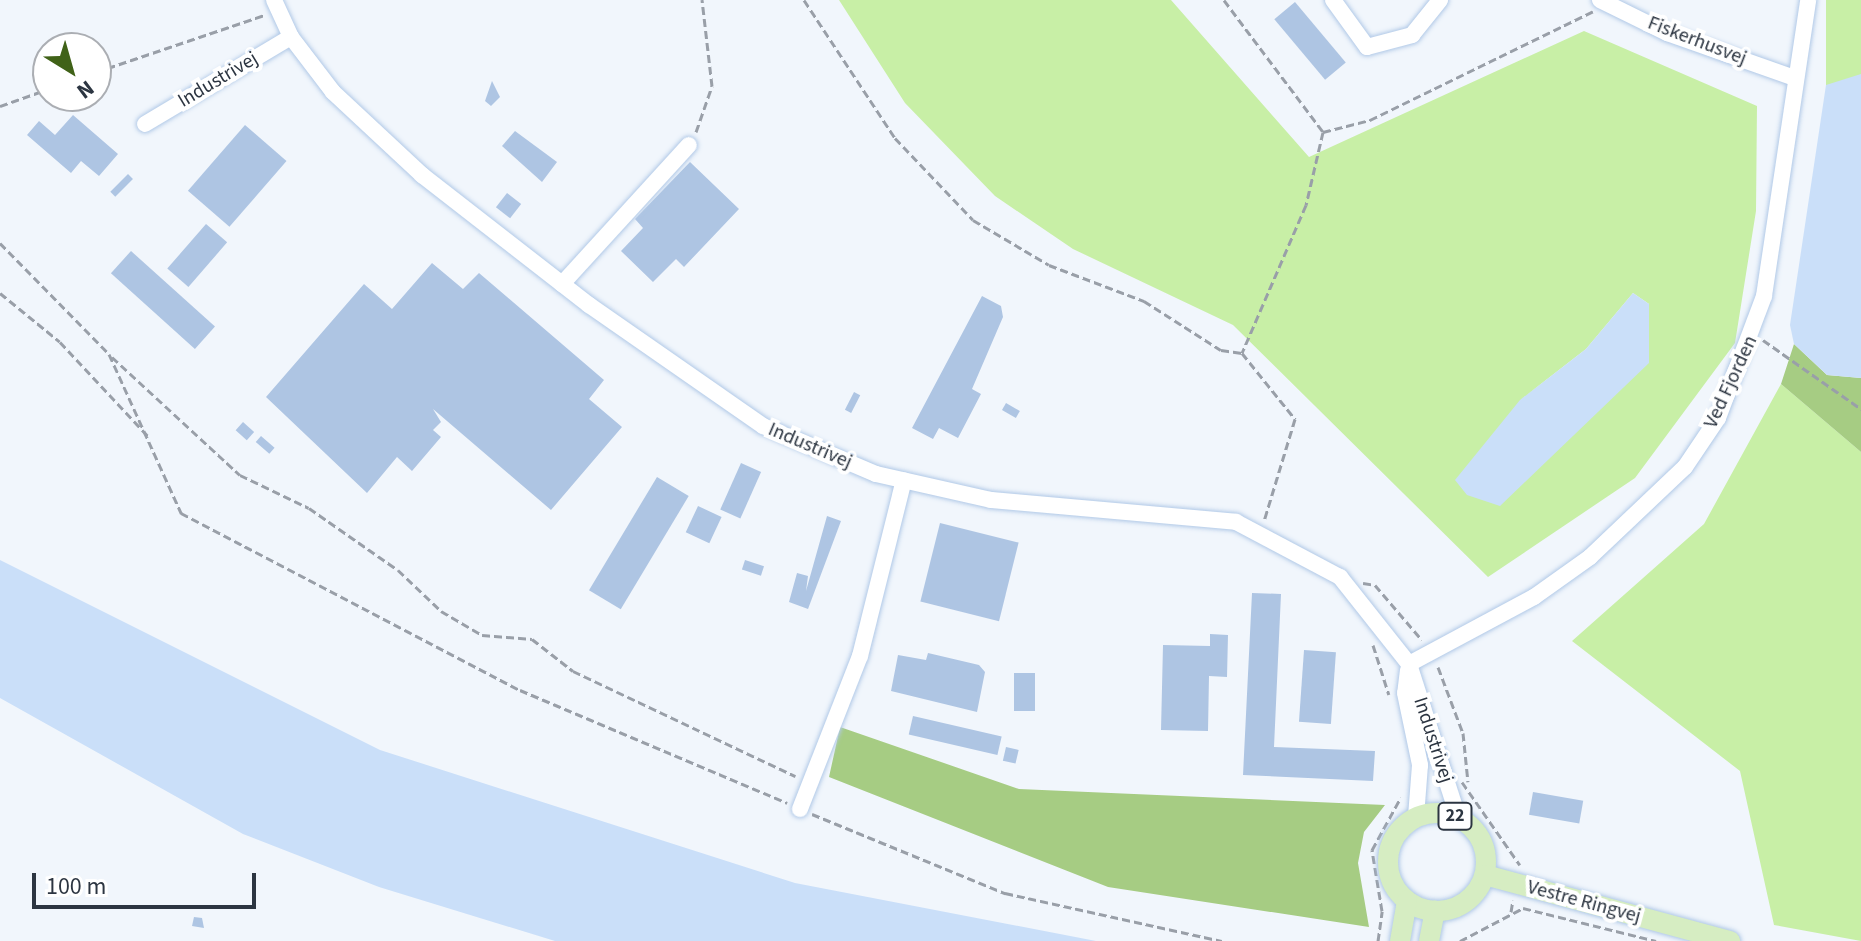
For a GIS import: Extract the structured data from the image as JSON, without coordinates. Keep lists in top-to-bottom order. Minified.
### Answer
{"streets":{"main road":["22","Vestre Ringvej"],"street":["Fiskerhusvej","Industrivej","Ved Fjorden"]},"crossings":[["Fiskerhusvej","Ved Fjorden"],["Industrivej","Ved Fjorden"],["Industrivej","22"],["Industrivej","Vestre Ringvej"],["22","Vestre Ringvej"]],"scale_bar":"100 m","north":"bottom right"}
